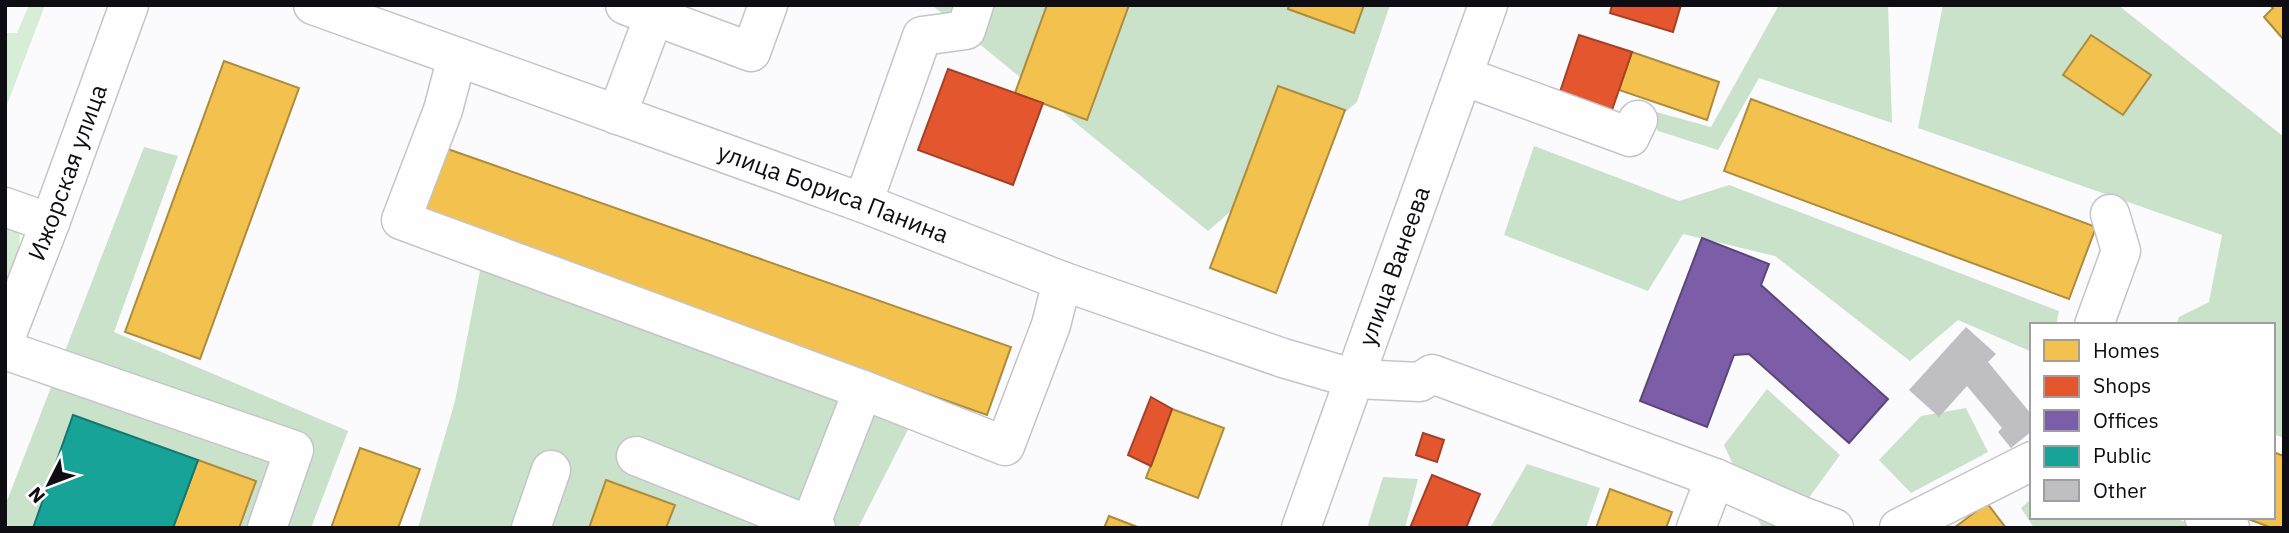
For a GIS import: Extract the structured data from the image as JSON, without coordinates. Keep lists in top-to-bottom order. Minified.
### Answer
{"streets":{"street":["Ижорская улица","улица Бориса Панина","улица Ванеева"]},"crossings":[["улица Бориса Панина","улица Ванеева"]],"legend":["Homes","Shops","Offices","Public","Other"],"north":"bottom left"}
